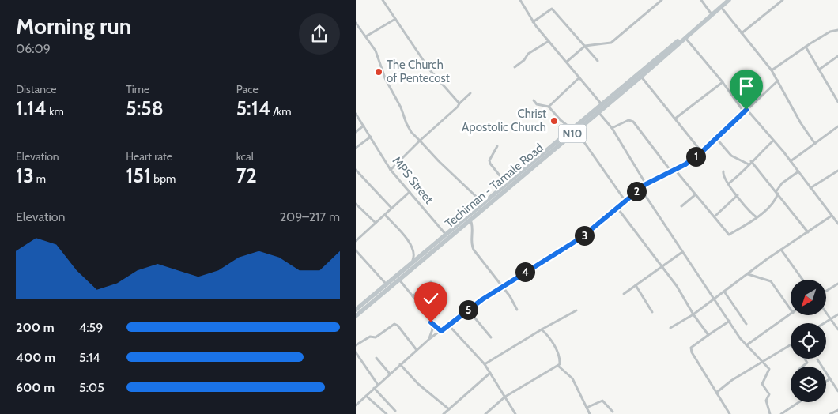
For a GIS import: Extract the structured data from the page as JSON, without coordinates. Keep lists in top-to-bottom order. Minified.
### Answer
{"streets":{"highway":["N10","Techiman - Tamale Road"],"street":["MPS Street"]},"crossings":[["MPS Street","Techiman - Tamale Road"]],"places":["The Church of Pentecost","Christ Apostolic Church"],"north":"bottom left","page":{"heading":["Morning run","06:09"],"stats":[["Distance","1.14 km"],["Time","5:58"],["Pace","5:14 /km"],["Elevation","13 m"],["Heart rate","151 bpm"],["kcal","72"]],"pins":["1","2","3","4","5"],"chart":["Elevation","209–217 m"],"list":[{"name":"200 m","note":"4:59"},{"name":"400 m","note":"5:14"},{"name":"600 m","note":"5:05"}]}}
